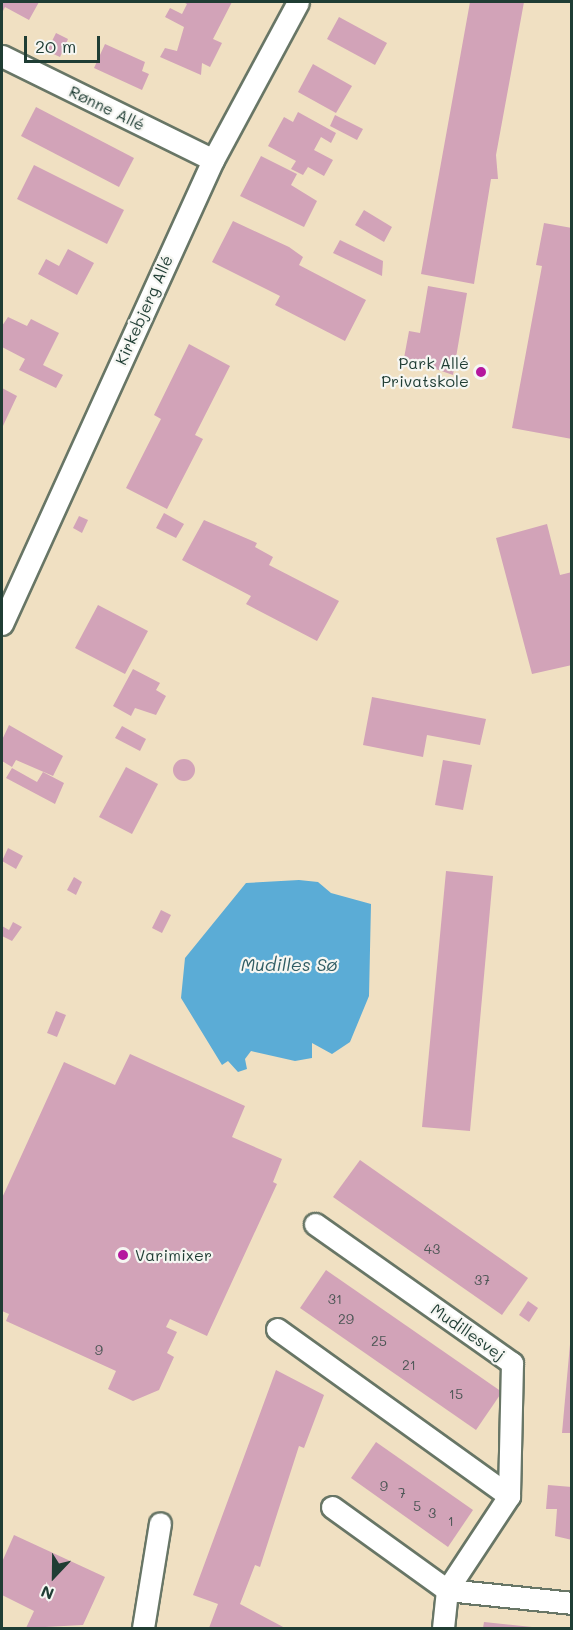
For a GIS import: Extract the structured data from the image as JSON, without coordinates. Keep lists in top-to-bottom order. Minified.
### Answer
{"streets":{"street":["Rønne Allé","Kirkebjerg Allé","Mudillesvej"]},"crossings":[["Rønne Allé","Kirkebjerg Allé"]],"water":["Mudilles Sø"],"places":["Park Allé Privatskole","Varimixer"],"house_numbers":["43","37","31","29","25","9","21","15","9","7","5","3","1"],"scale_bar":"20 m","north":"bottom"}
